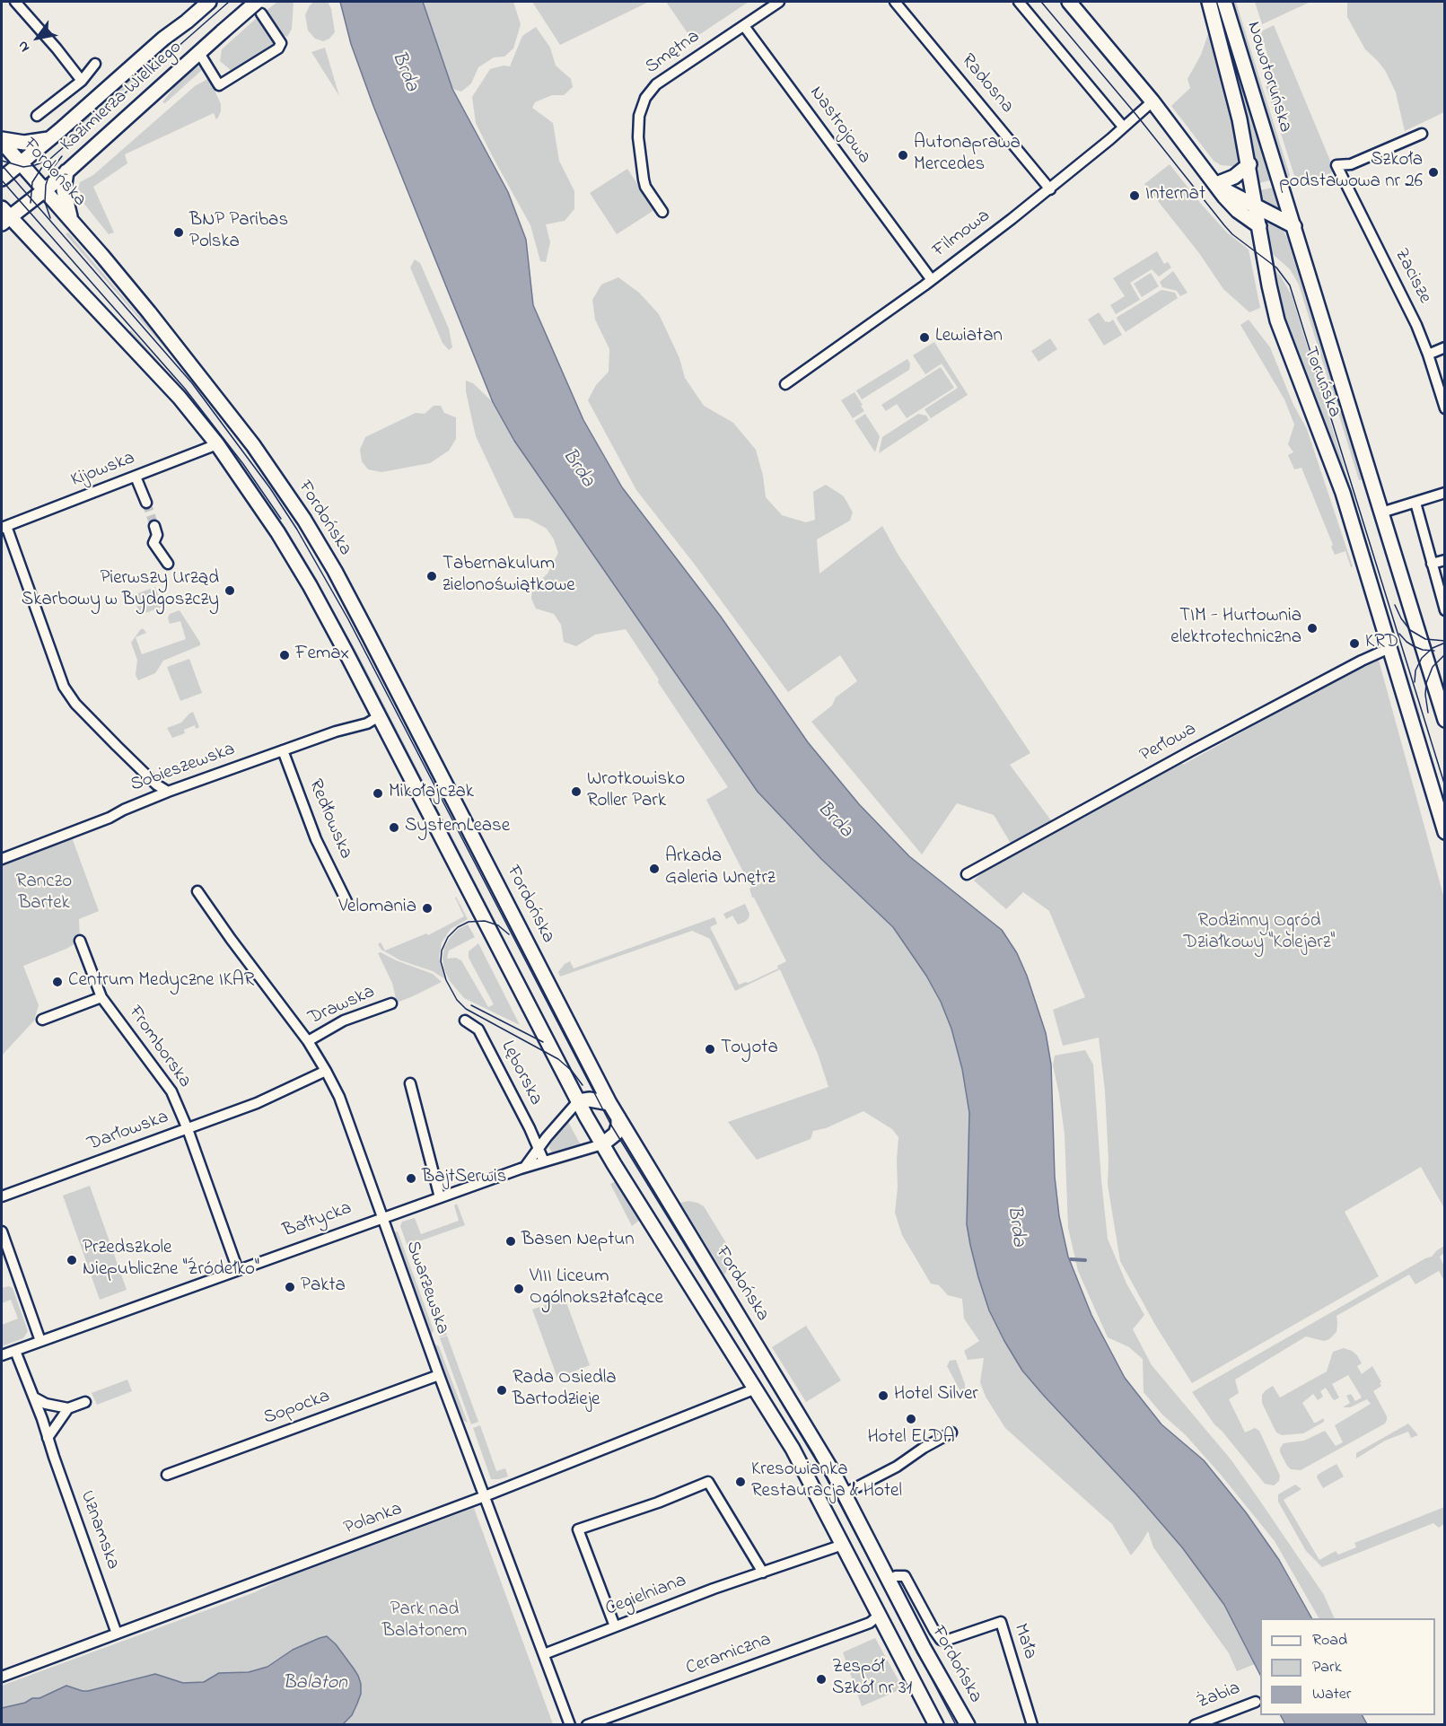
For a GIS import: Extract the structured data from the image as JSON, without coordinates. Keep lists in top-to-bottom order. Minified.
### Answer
{"streets":{"main road":["Nowotoruńska","Kazimierza Wielkiego","Fordońska","Toruńska"],"street":["Smętna","Radosna","Nastrojowa","Filmowa","Zacisze","Kijowska","Perłowa","Sobieszewska","Redłowska","Drawska","Fromborska","Lęborska","Darłowska","Bałtycka","Swarzewska","Sopocka","Polanka","Uznamska","Cegielniana","Mała","Ceramiczna","Żabia"]},"crossings":[["Smętna","Nastrojowa"],["Nowotoruńska","Toruńska"],["Radosna","Filmowa"],["Kazimierza Wielkiego","Fordońska"],["Nastrojowa","Filmowa"],["Fordońska","Mała"],["Toruńska","Perłowa"],["Sobieszewska","Redłowska"],["Drawska","Swarzewska"],["Fromborska","Darłowska"],["Fromborska","Bałtycka"],["Lęborska","Bałtycka"],["Darłowska","Swarzewska"],["Bałtycka","Swarzewska"],["Bałtycka","Uznamska"],["Swarzewska","Sopocka"],["Swarzewska","Polanka"],["Swarzewska","Cegielniana"],["Polanka","Uznamska"]],"water":["Brda","Balaton"],"parks":["Ranczo Bartek","Rodzinny Ogród Działkowy \"Kolejarz\"","Park nad Balatonem"],"places":["Autonaprawa Mercedes","Szkoła podstawowa nr 26","Internat","BNP Paribas Polska","Lewiatan","Tabernakulum zielonoświątkowe","Pierwszy Urząd Skarbowy w Bydgoszczy","TIM - Hurtownia elektrotechniczna","KRD","Femax","Wrotkowisko Roller Park","Mikołajczak","SystemLease","Arkada Galeria Wnętrz","Velomania","Centrum Medyczne IKAR","Toyota","BajtSerwis","Basen Neptun","Przedszkole Niepubliczne \"Źródełko\"","Pakta","VIII Liceum Ogólnokształcące","Rada Osiedla Bartodzieje","Hotel Silver","Hotel ELDA","Kresowianka Restauracja & Hotel","Zespół Szkół nr 31"],"legend":["Road","Park","Water"],"north":"bottom left"}
